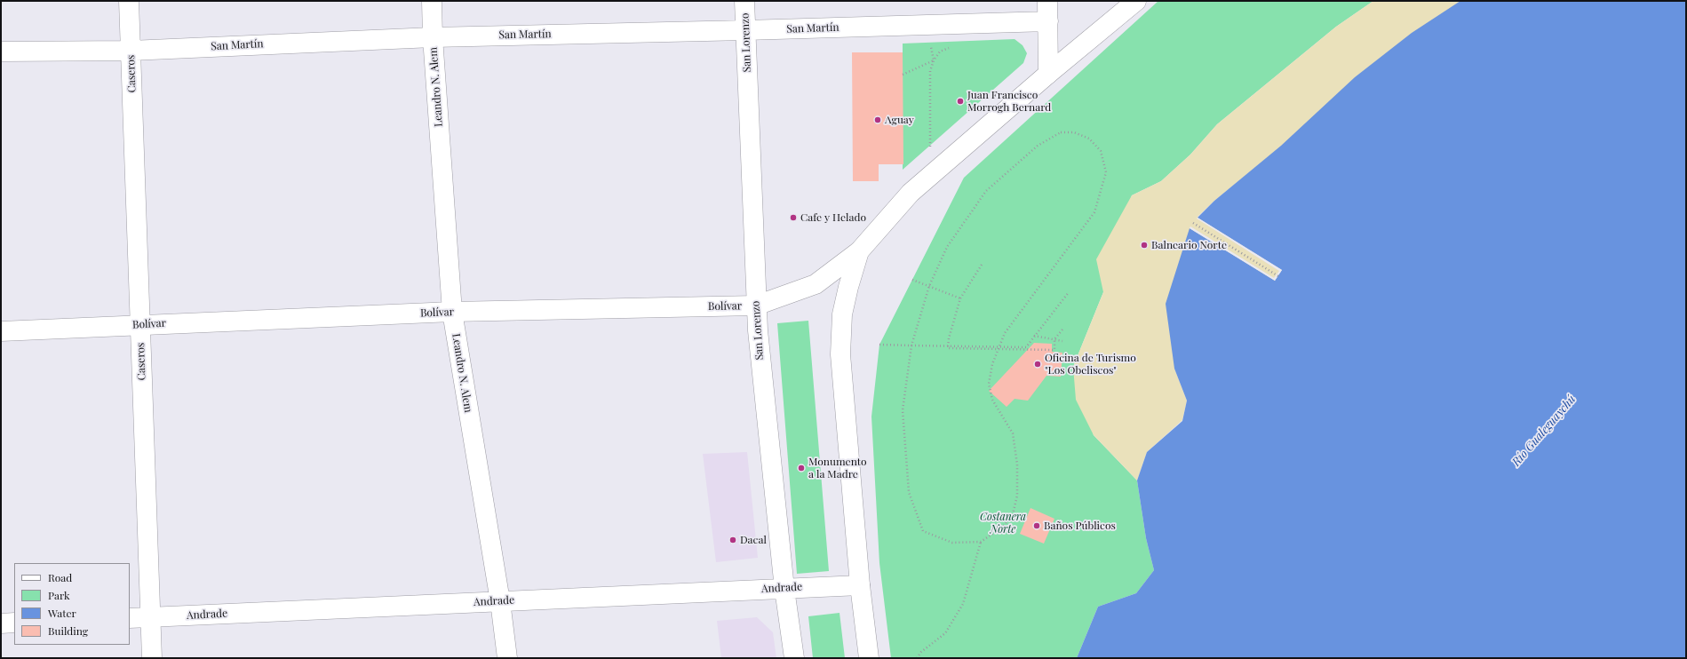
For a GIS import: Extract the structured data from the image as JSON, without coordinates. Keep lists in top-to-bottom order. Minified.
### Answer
{"streets":{"street":["San Martín","San Lorenzo","Caseros","Leandro N. Alem","Bolívar","Andrade"]},"crossings":[["San Martín","San Lorenzo"],["San Martín","Caseros"],["San Martín","Leandro N. Alem"],["San Lorenzo","Bolívar"],["San Lorenzo","Andrade"],["Caseros","Bolívar"],["Caseros","Andrade"],["Leandro N. Alem","Bolívar"],["Leandro N. Alem","Andrade"]],"water":["Río Gualeguaychú"],"parks":["Costanera Norte"],"places":["Juan Francisco Morrogh Bernard","Aguay","Cafe y Helado","Balneario Norte","Oficina de Turismo \"Los Obeliscos\"","Monumento a la Madre","Baños Públicos","Dacal"],"legend":["Road","Park","Water","Building"]}
